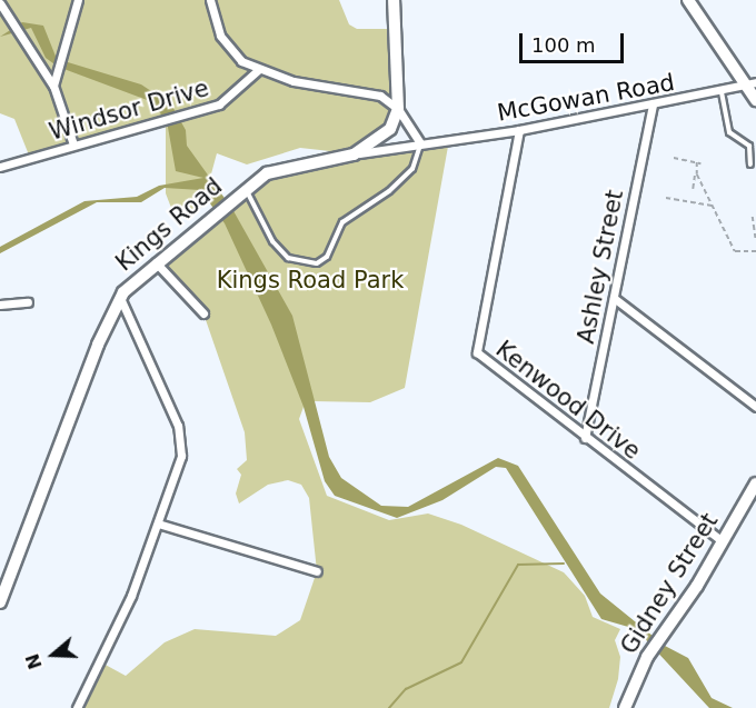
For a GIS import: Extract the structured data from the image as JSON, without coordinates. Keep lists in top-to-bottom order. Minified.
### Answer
{"streets":{"street":["McGowan Road","Windsor Drive","Kings Road","Ashley Street","Kenwood Drive","Gidney Street"]},"crossings":[["McGowan Road","Kings Road"],["McGowan Road","Ashley Street"],["McGowan Road","Kenwood Drive"],["Ashley Street","Kenwood Drive"],["Kenwood Drive","Gidney Street"]],"parks":["Kings Road Park"],"scale_bar":"100 m","north":"left"}
